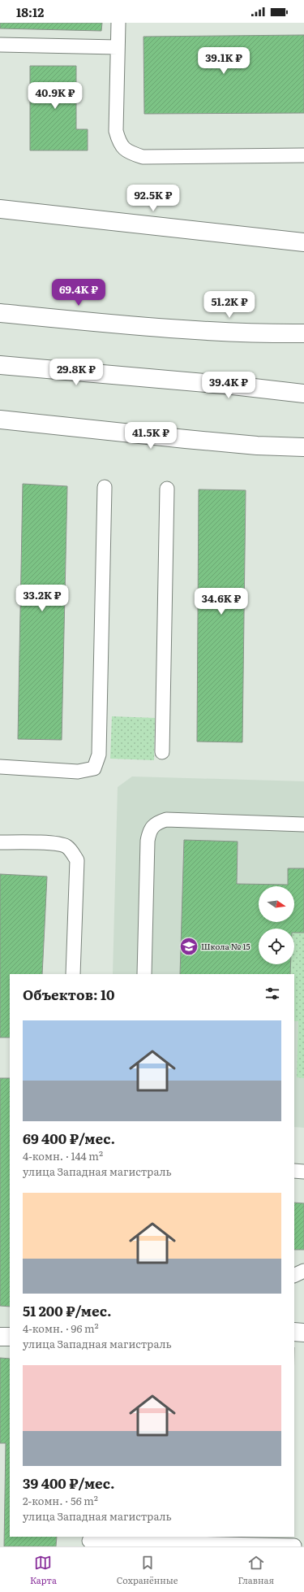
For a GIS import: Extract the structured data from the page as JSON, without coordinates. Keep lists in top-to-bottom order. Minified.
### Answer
{"places":{"school or university":["Школа № 15"]},"north":"right","page":{"status":"18:12","price":["39.1K ₽","40.9K ₽","92.5K ₽","69.4K ₽","51.2K ₽","29.8K ₽","39.4K ₽","41.5K ₽","33.2K ₽","34.6K ₽"],"heading":"Объектов: 10","list":[{"name":"69 400 ₽/мес.","note":"4-комн. · 144 m² · улица Западная магистраль"},{"name":"51 200 ₽/мес.","note":"4-комн. · 96 m² · улица Западная магистраль"},{"name":"39 400 ₽/мес.","note":"2-комн. · 56 m² · улица Западная магистраль"}],"tabs":["Карта","Сохранённые","Главная"]}}
